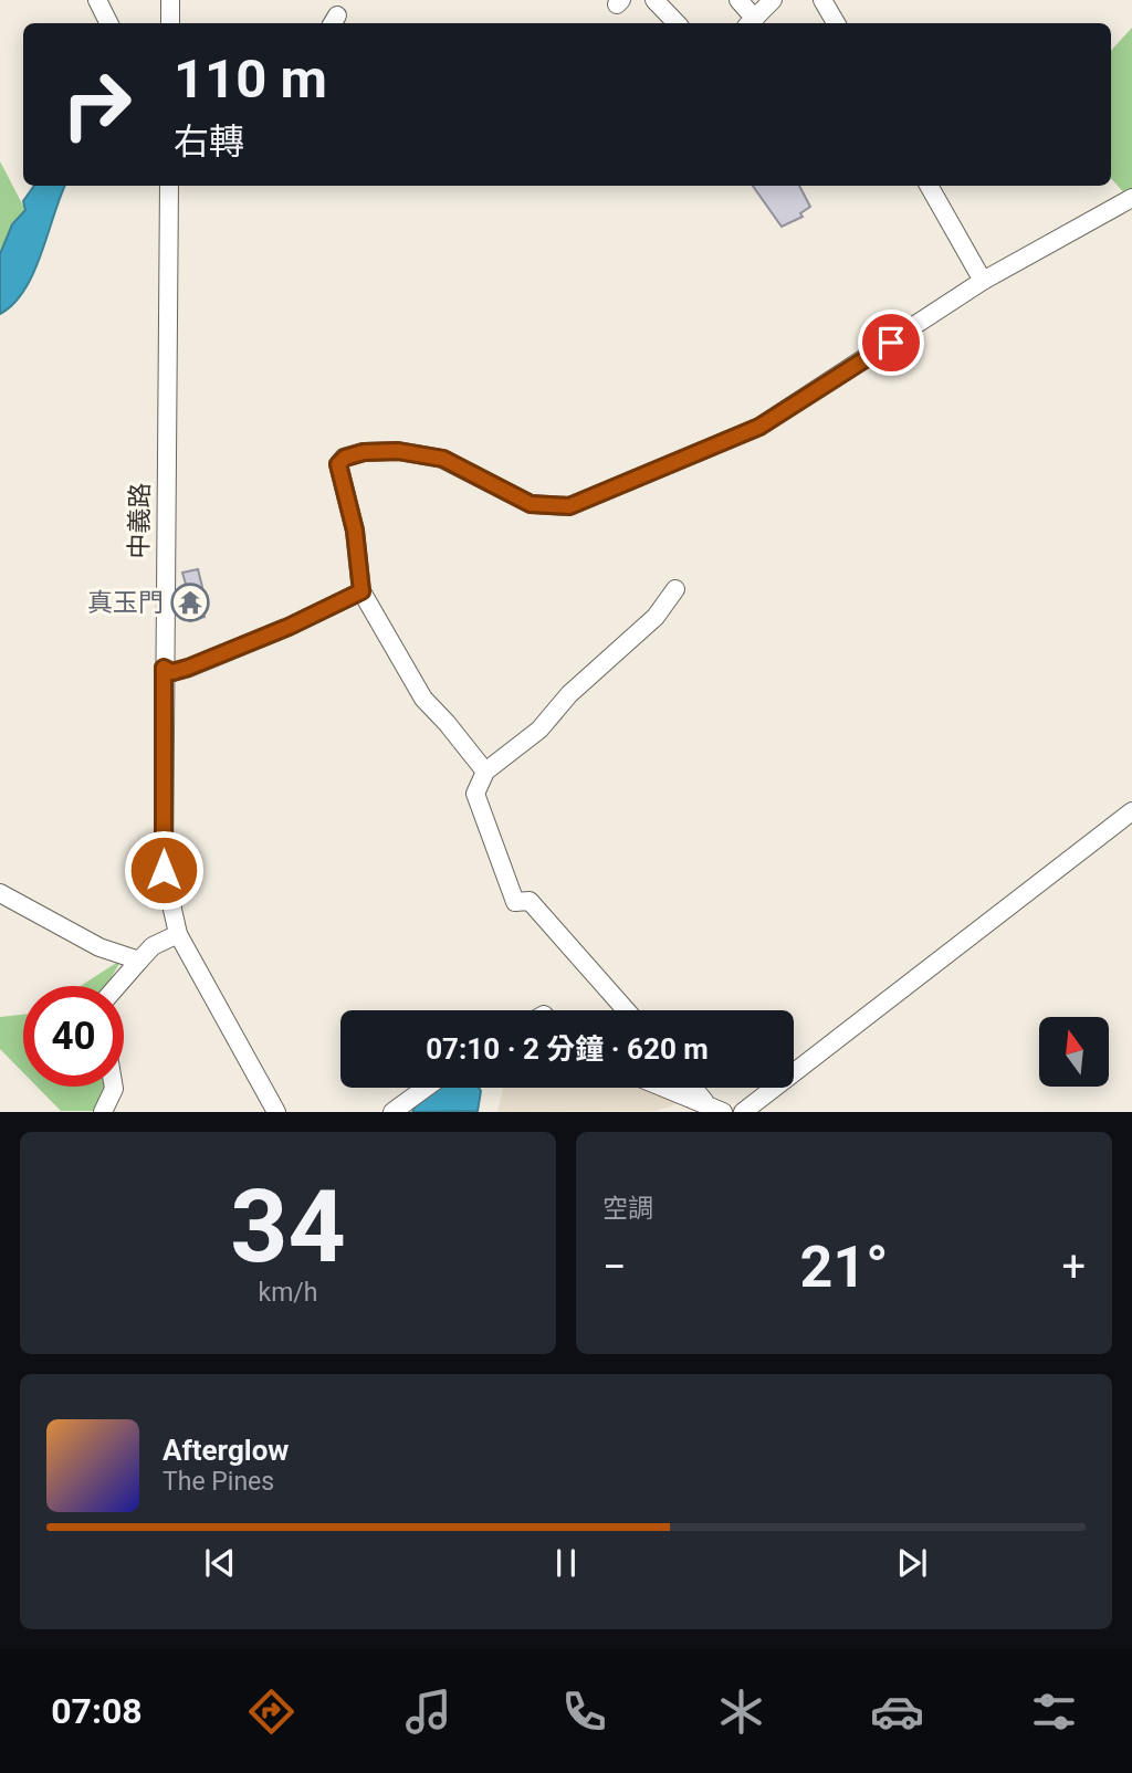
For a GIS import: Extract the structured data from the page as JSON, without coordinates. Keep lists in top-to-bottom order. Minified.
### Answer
{"streets":{"street":["中義路"]},"places":{"temple":["真玉門"]},"north":"top","page":{"turn":["110 m","右轉"],"limit":"40","trip":"07:10 · 2 分鐘 · 620 m","tile":[["34","km/h"],"空調"],"heat":["−","21°","+"],"song":["Afterglow","The Pines"],"tabs":"07:08"}}
